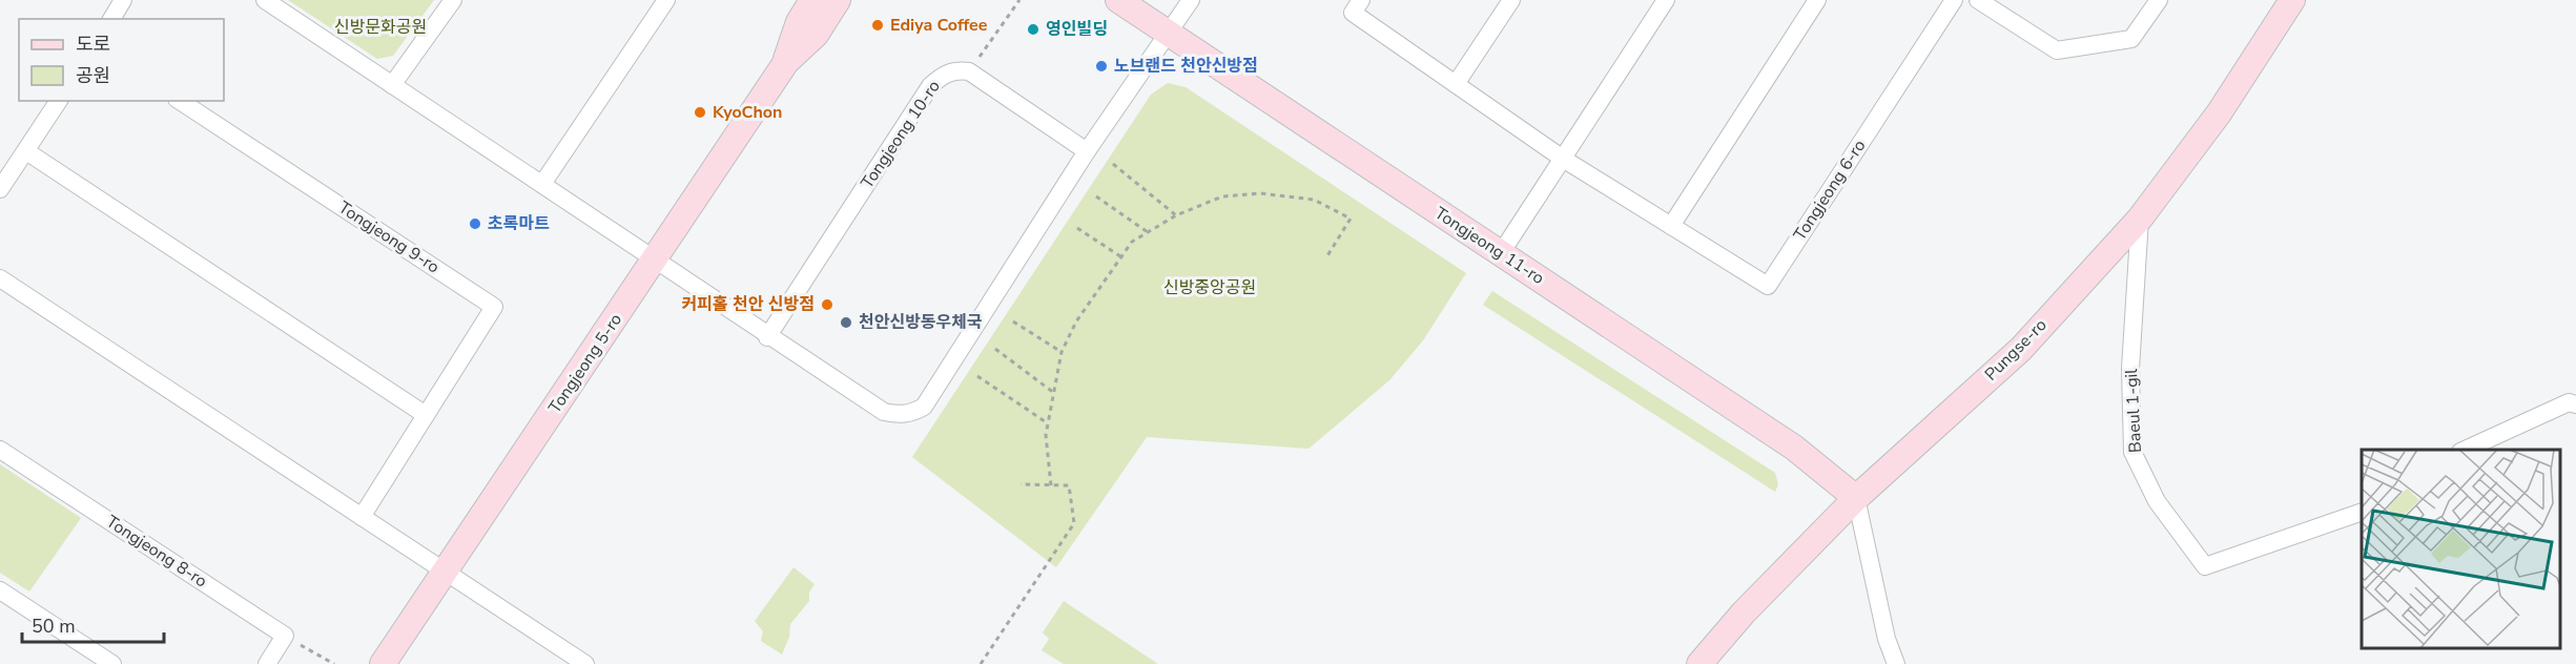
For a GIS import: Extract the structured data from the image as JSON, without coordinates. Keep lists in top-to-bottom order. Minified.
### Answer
{"streets":{"street":["Tongjeong 10-ro","Tongjeong 6-ro","Tongjeong 9-ro","Tongjeong 11-ro","Pungse-ro","Tongjeong 5-ro","Baeul 1-gil","Tongjeong 8-ro"]},"crossings":[["Tongjeong 11-ro","Pungse-ro"],["Pungse-ro","Baeul 1-gil"]],"parks":["신방문화공원","신방중앙공원"],"places":["Ediya Coffee","영인빌딩","노브랜드 천안신방점","KyoChon","초록마트","커피홀 천안 신방점","천안신방동우체국"],"legend":["도로","공원"],"scale_bar":"50 m"}
